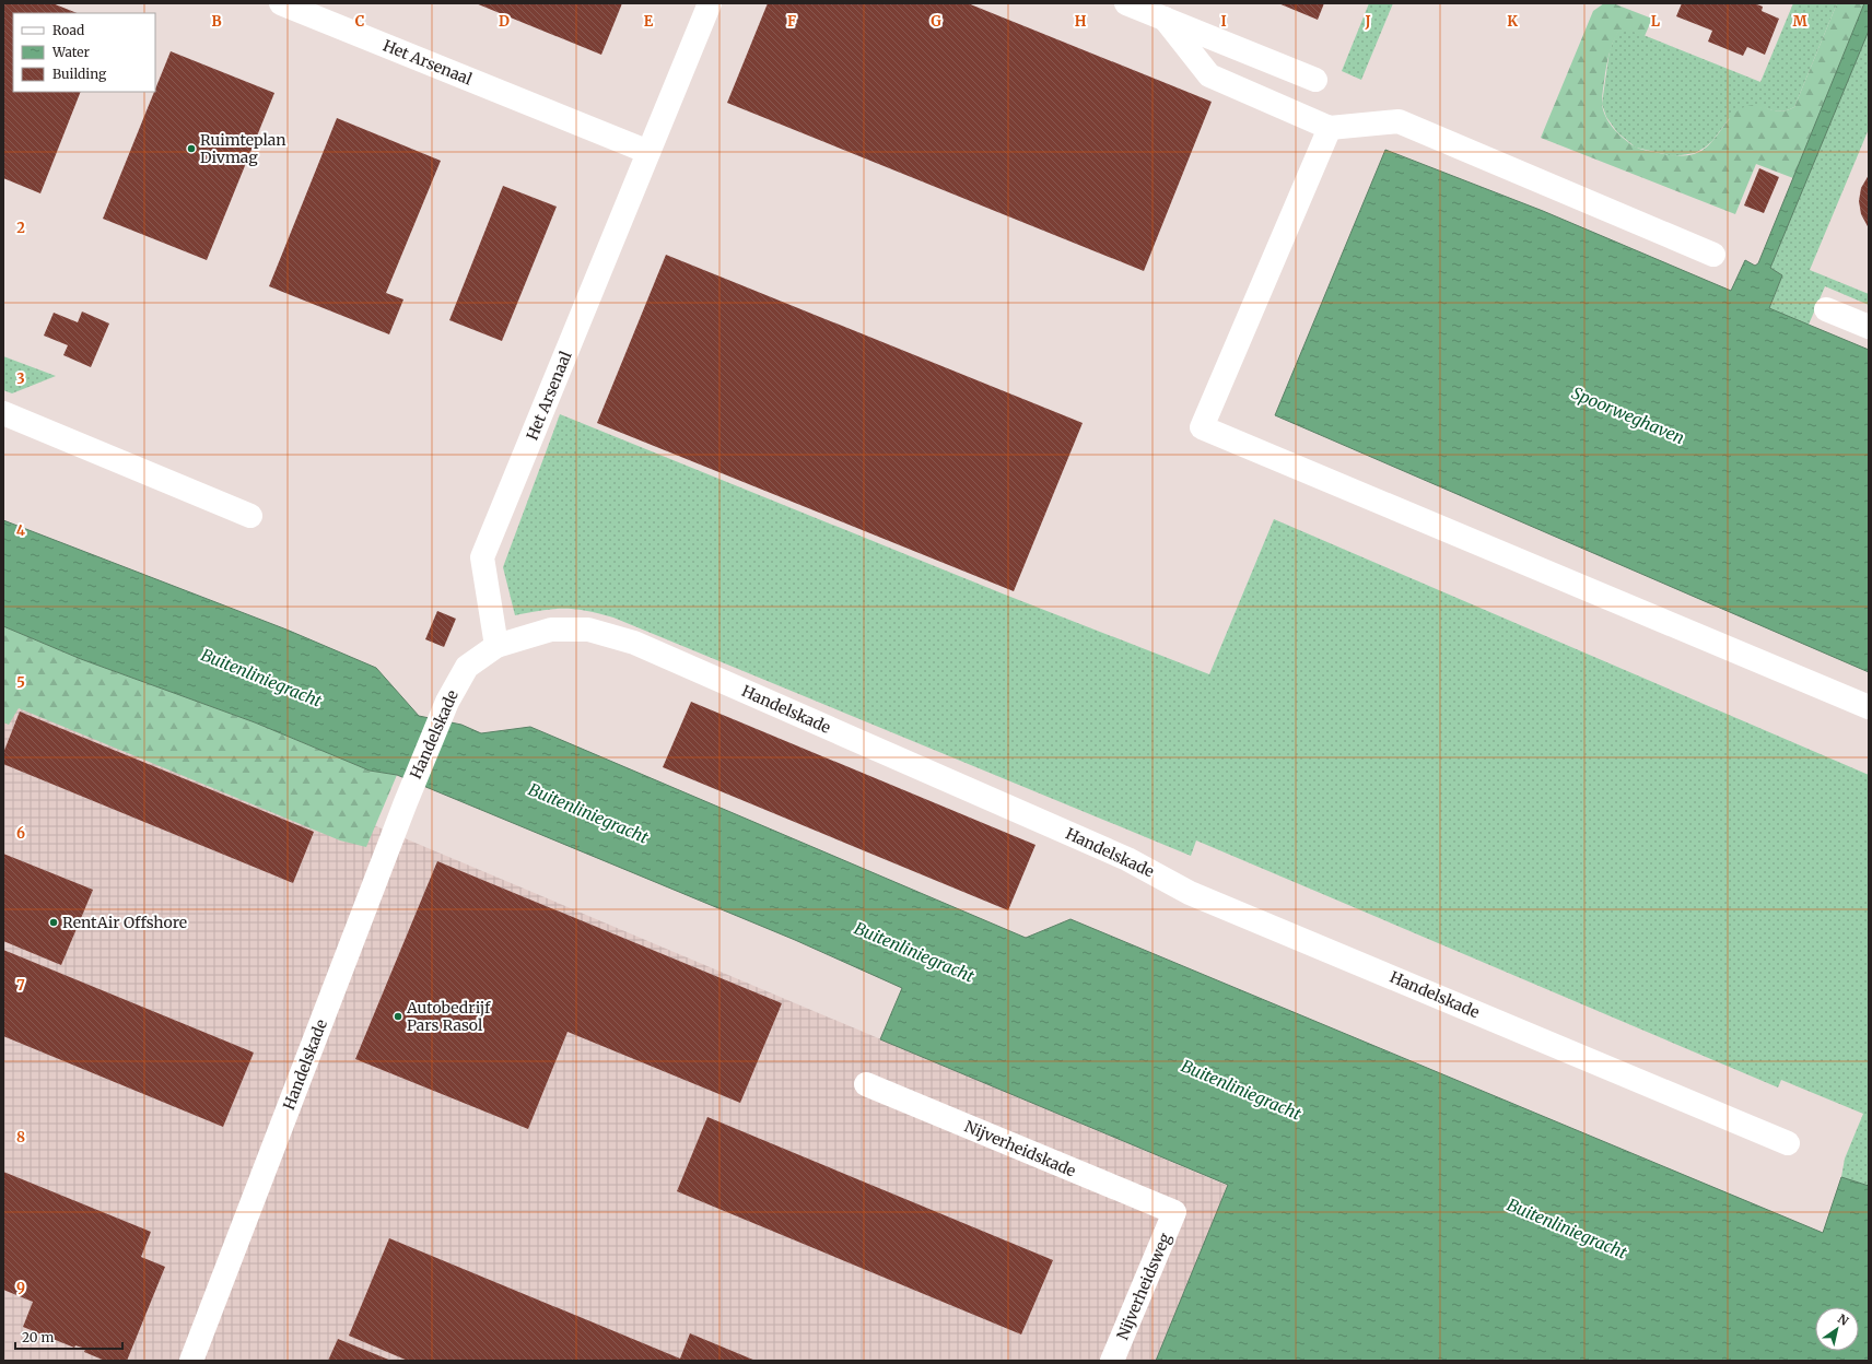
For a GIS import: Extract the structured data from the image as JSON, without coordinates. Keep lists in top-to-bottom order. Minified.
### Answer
{"streets":{"street":["Het Arsenaal","Handelskade","Nijverheidskade","Nijverheidsweg"]},"crossings":[["Het Arsenaal","Handelskade"],["Nijverheidskade","Nijverheidsweg"]],"water":["Spoorweghaven","Buitenliniegracht"],"places":["Ruimteplan Divmag","RentAir Offshore","Autobedrijf Pars Rasol"],"legend":["Road","Water","Building"],"scale_bar":"20 m","north":"top right","grid":{"columns":["B","C","D","E","F","G","H","I","J","K","L","M"],"rows":["2","3","4","5","6","7","8","9"]}}
